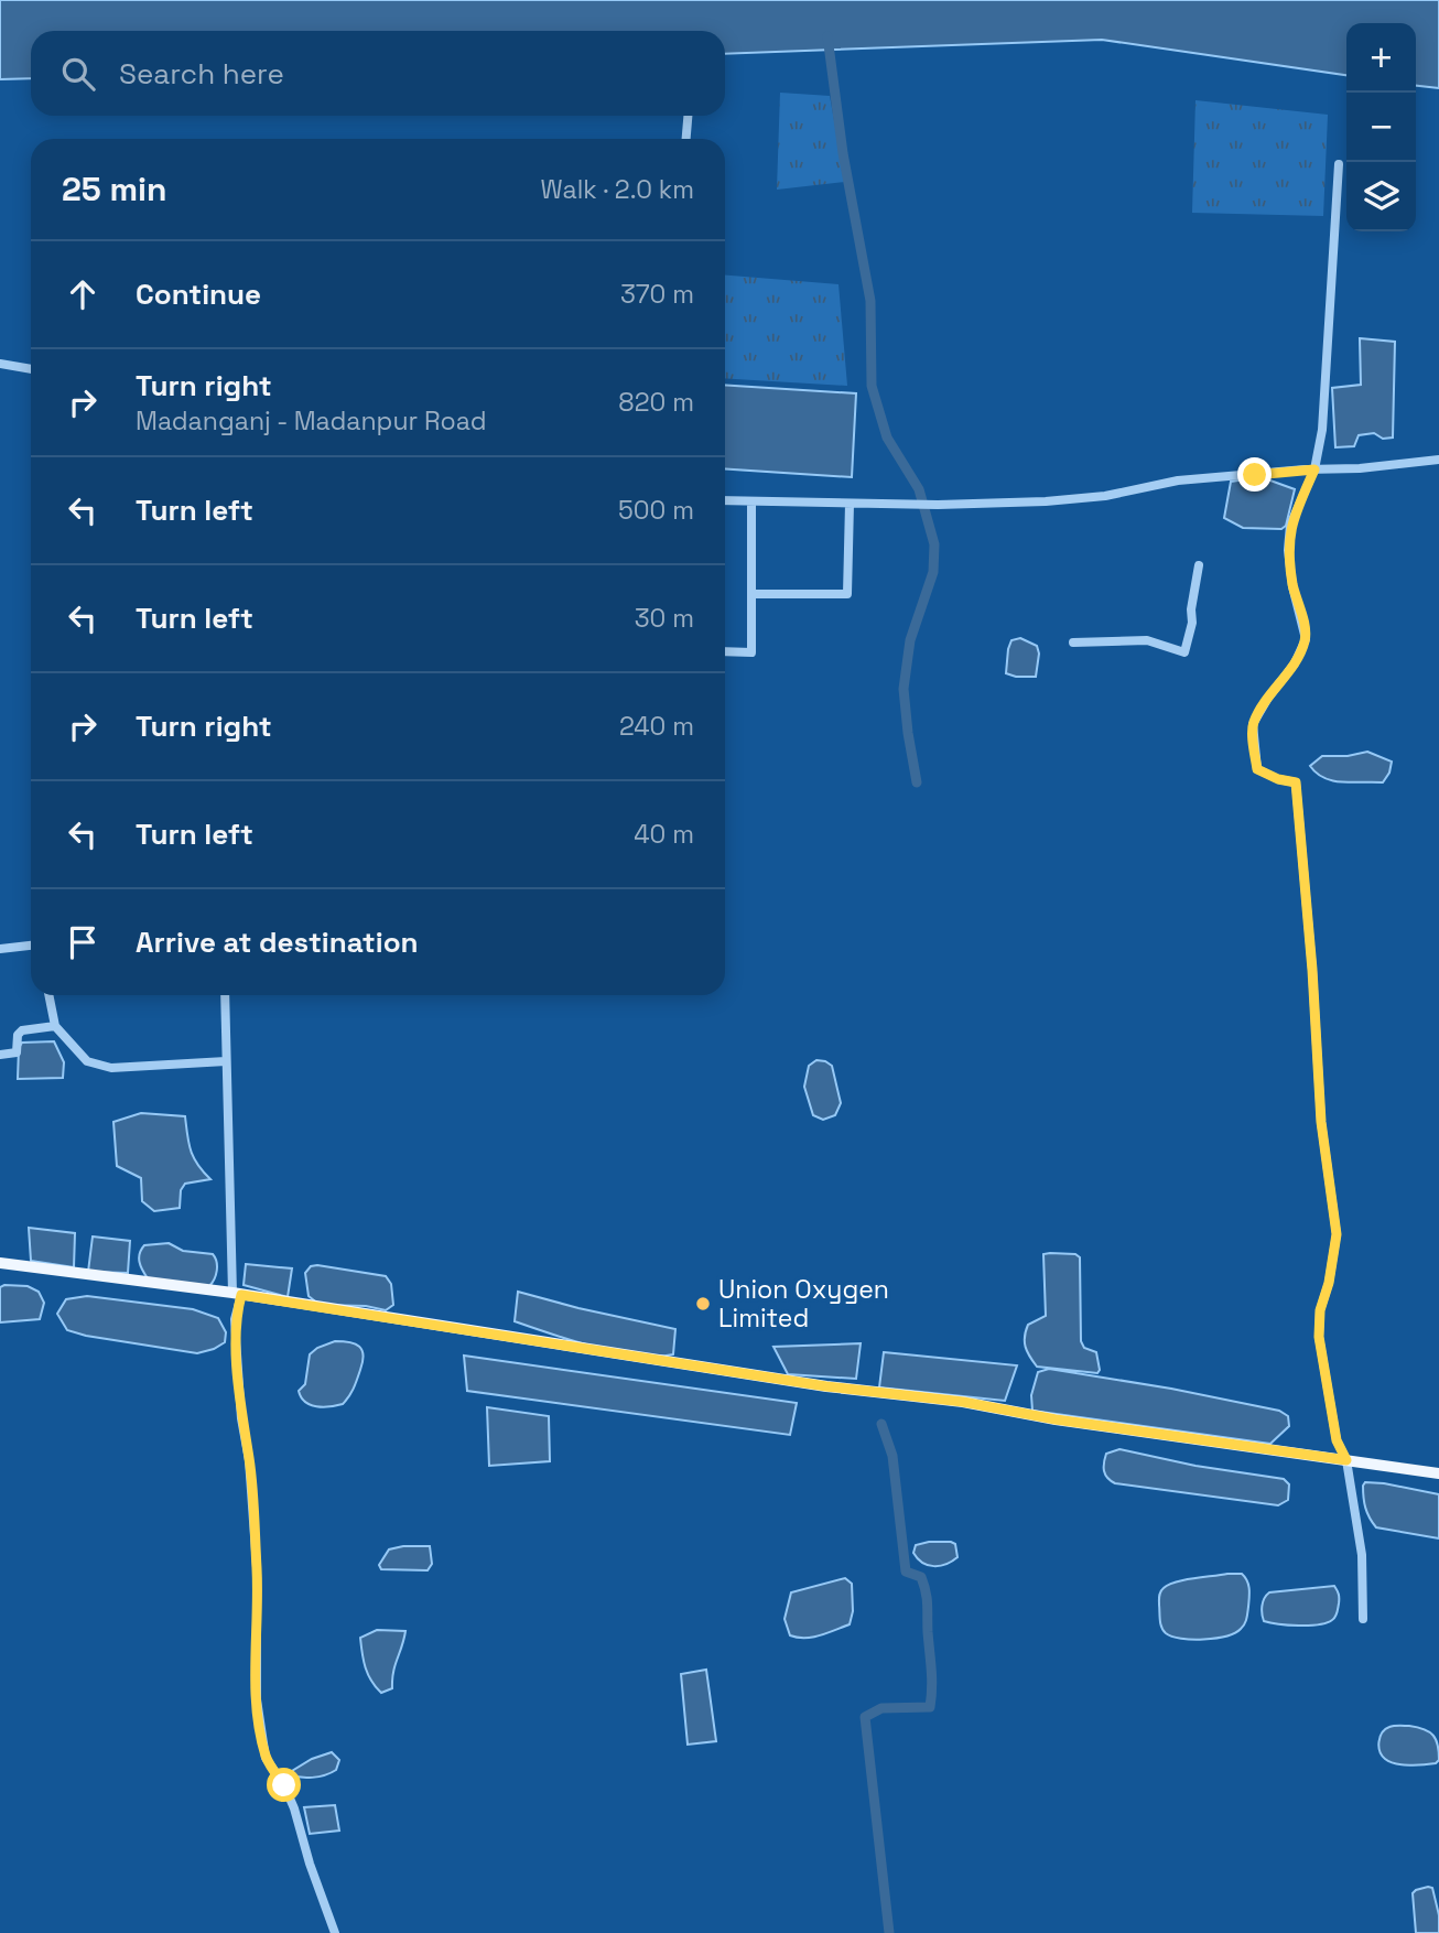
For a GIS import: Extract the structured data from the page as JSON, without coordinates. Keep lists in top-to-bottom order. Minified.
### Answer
{"places":["Union Oxygen Limited"],"page":{"map_buttons":["+","−"],"search":"Search here","heading":["25 min","Walk · 2.0 km"],"list":[["Continue","370 m"],["Turn right","Madanganj - Madanpur Road","820 m"],["Turn left","500 m"],["Turn left","30 m"],["Turn right","240 m"],["Turn left","40 m"],"Arrive at destination"]}}
